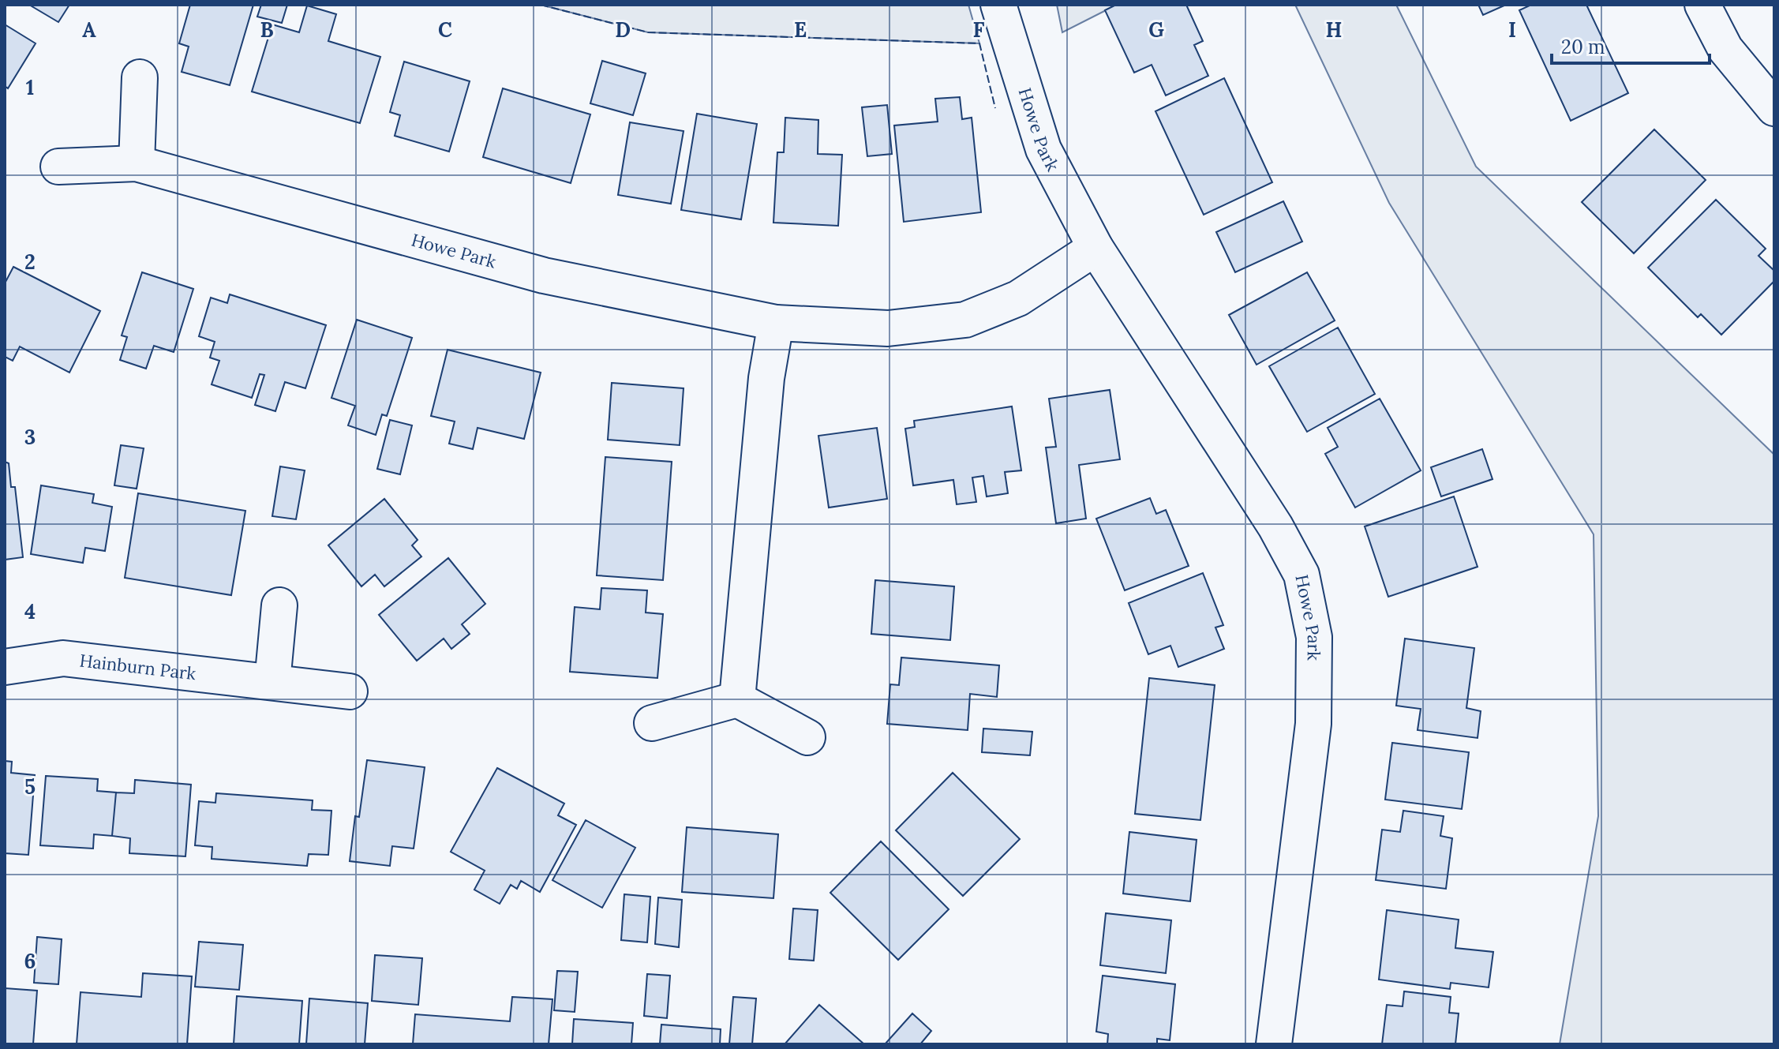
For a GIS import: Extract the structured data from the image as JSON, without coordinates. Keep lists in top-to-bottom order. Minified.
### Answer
{"streets":{"street":["Howe Park","Hainburn Park"]},"scale_bar":"20 m","grid":{"columns":["A","B","C","D","E","F","G","H","I"],"rows":["1","2","3","4","5","6"]}}
